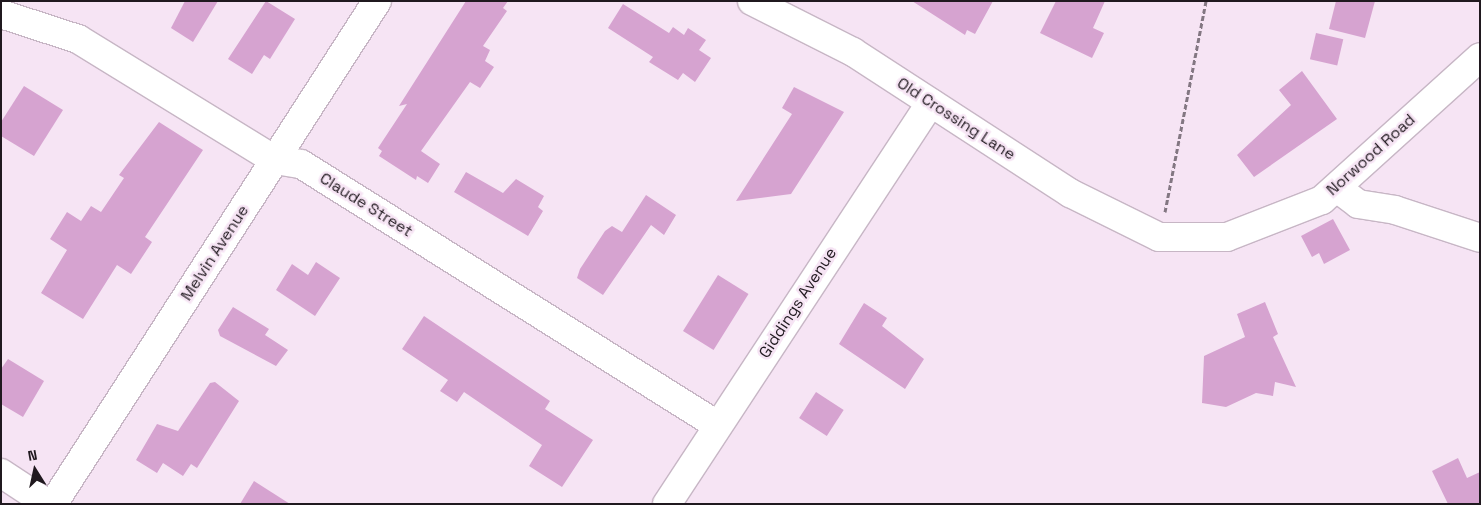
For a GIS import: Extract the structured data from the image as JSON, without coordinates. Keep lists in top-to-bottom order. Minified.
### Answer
{"streets":{"street":["Old Crossing Lane","Norwood Road","Claude Street","Melvin Avenue","Giddings Avenue"]},"crossings":[["Old Crossing Lane","Norwood Road"],["Old Crossing Lane","Giddings Avenue"],["Claude Street","Melvin Avenue"],["Claude Street","Giddings Avenue"]],"north":"top"}
